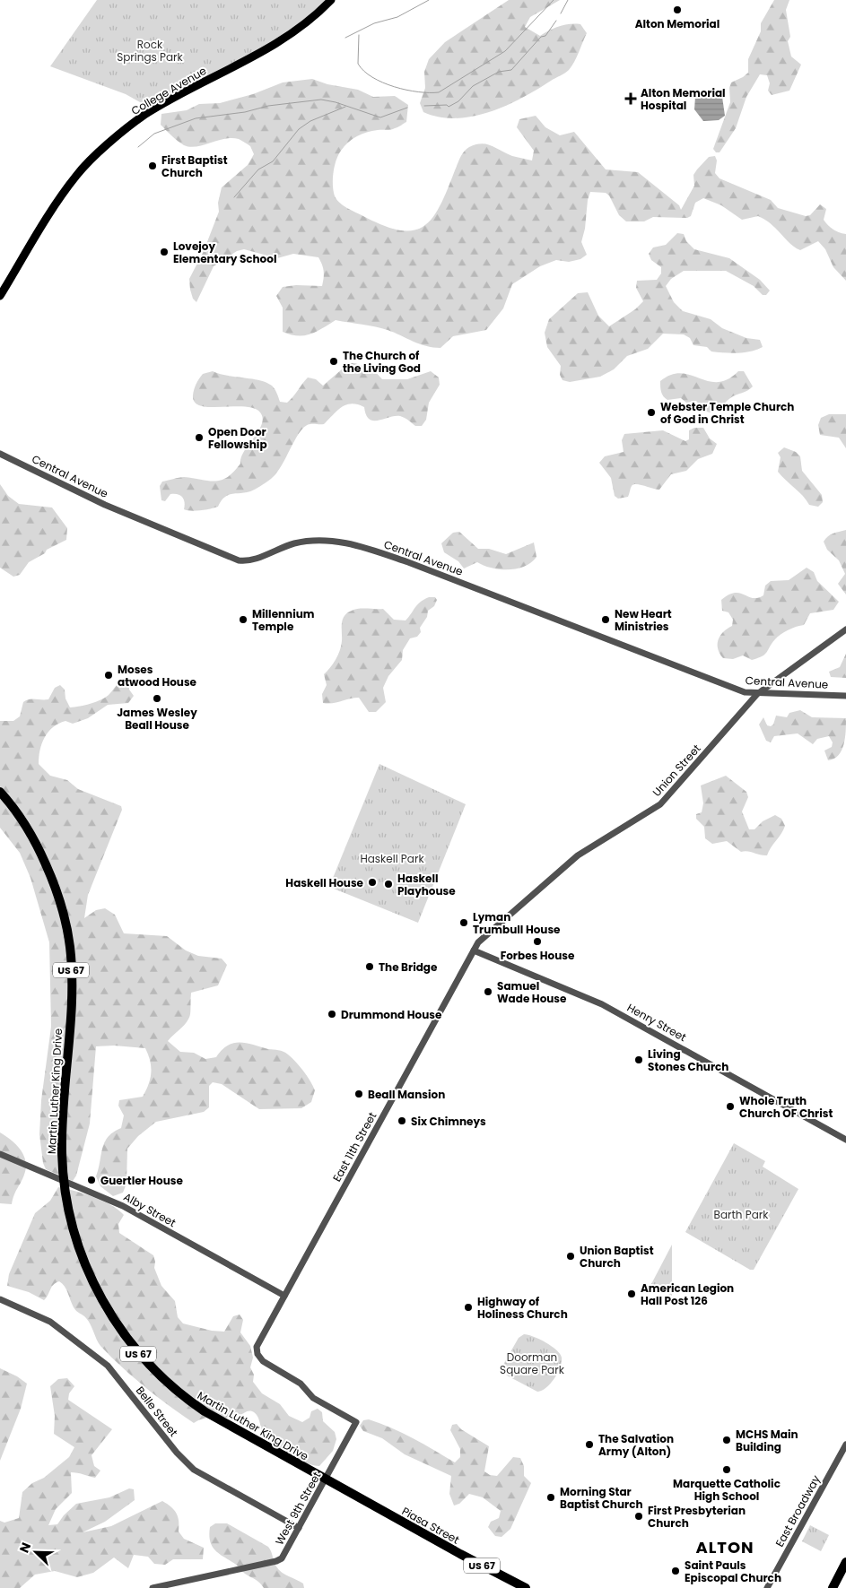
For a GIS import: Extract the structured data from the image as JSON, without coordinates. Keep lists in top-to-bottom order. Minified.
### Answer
{"streets":{"highway":["US 67","Martin Luther King Drive","Piasa Street"],"main road":["College Avenue"],"street":["Central Avenue","Union Street","Henry Street","East 11th Street","Alby Street","Belle Street","West 9th Street","East Broadway"]},"crossings":[["Central Avenue","Union Street"],["Union Street","Henry Street"],["Union Street","East 11th Street"],["Henry Street","East 11th Street"],["Martin Luther King Drive","West 9th Street"],["Martin Luther King Drive","Piasa Street"],["East 11th Street","Alby Street"],["East 11th Street","West 9th Street"],["Belle Street","West 9th Street"],["West 9th Street","Piasa Street"]],"districts":["ALTON"],"parks":["Rock Springs Park","Haskell Park","Barth Park","Doorman Square Park"],"places":{"other":["Alton Memorial","First Baptist Church","Lovejoy Elementary School","The Church of the Living God","Webster Temple Church of God in Christ","Open Door Fellowship","Millennium Temple","New Heart Ministries","Moses atwood House","James Wesley Beall House","Haskell House","Haskell Playhouse","Lyman Trumbull House","Forbes House","The Bridge","Samuel Wade House","Drummond House","Living Stones Church","Beall Mansion","Whole Truth Church OF Christ","Six Chimneys","Guertler House","Union Baptist Church","American Legion Hall Post 126","Highway of Holiness Church","MCHS Main Building","The Salvation Army (Alton)","Marquette Catholic High School","Morning Star Baptist Church","First Presbyterian Church","Saint Pauls Episcopal Church"],"health":["Alton Memorial Hospital"]},"north":"top left"}
